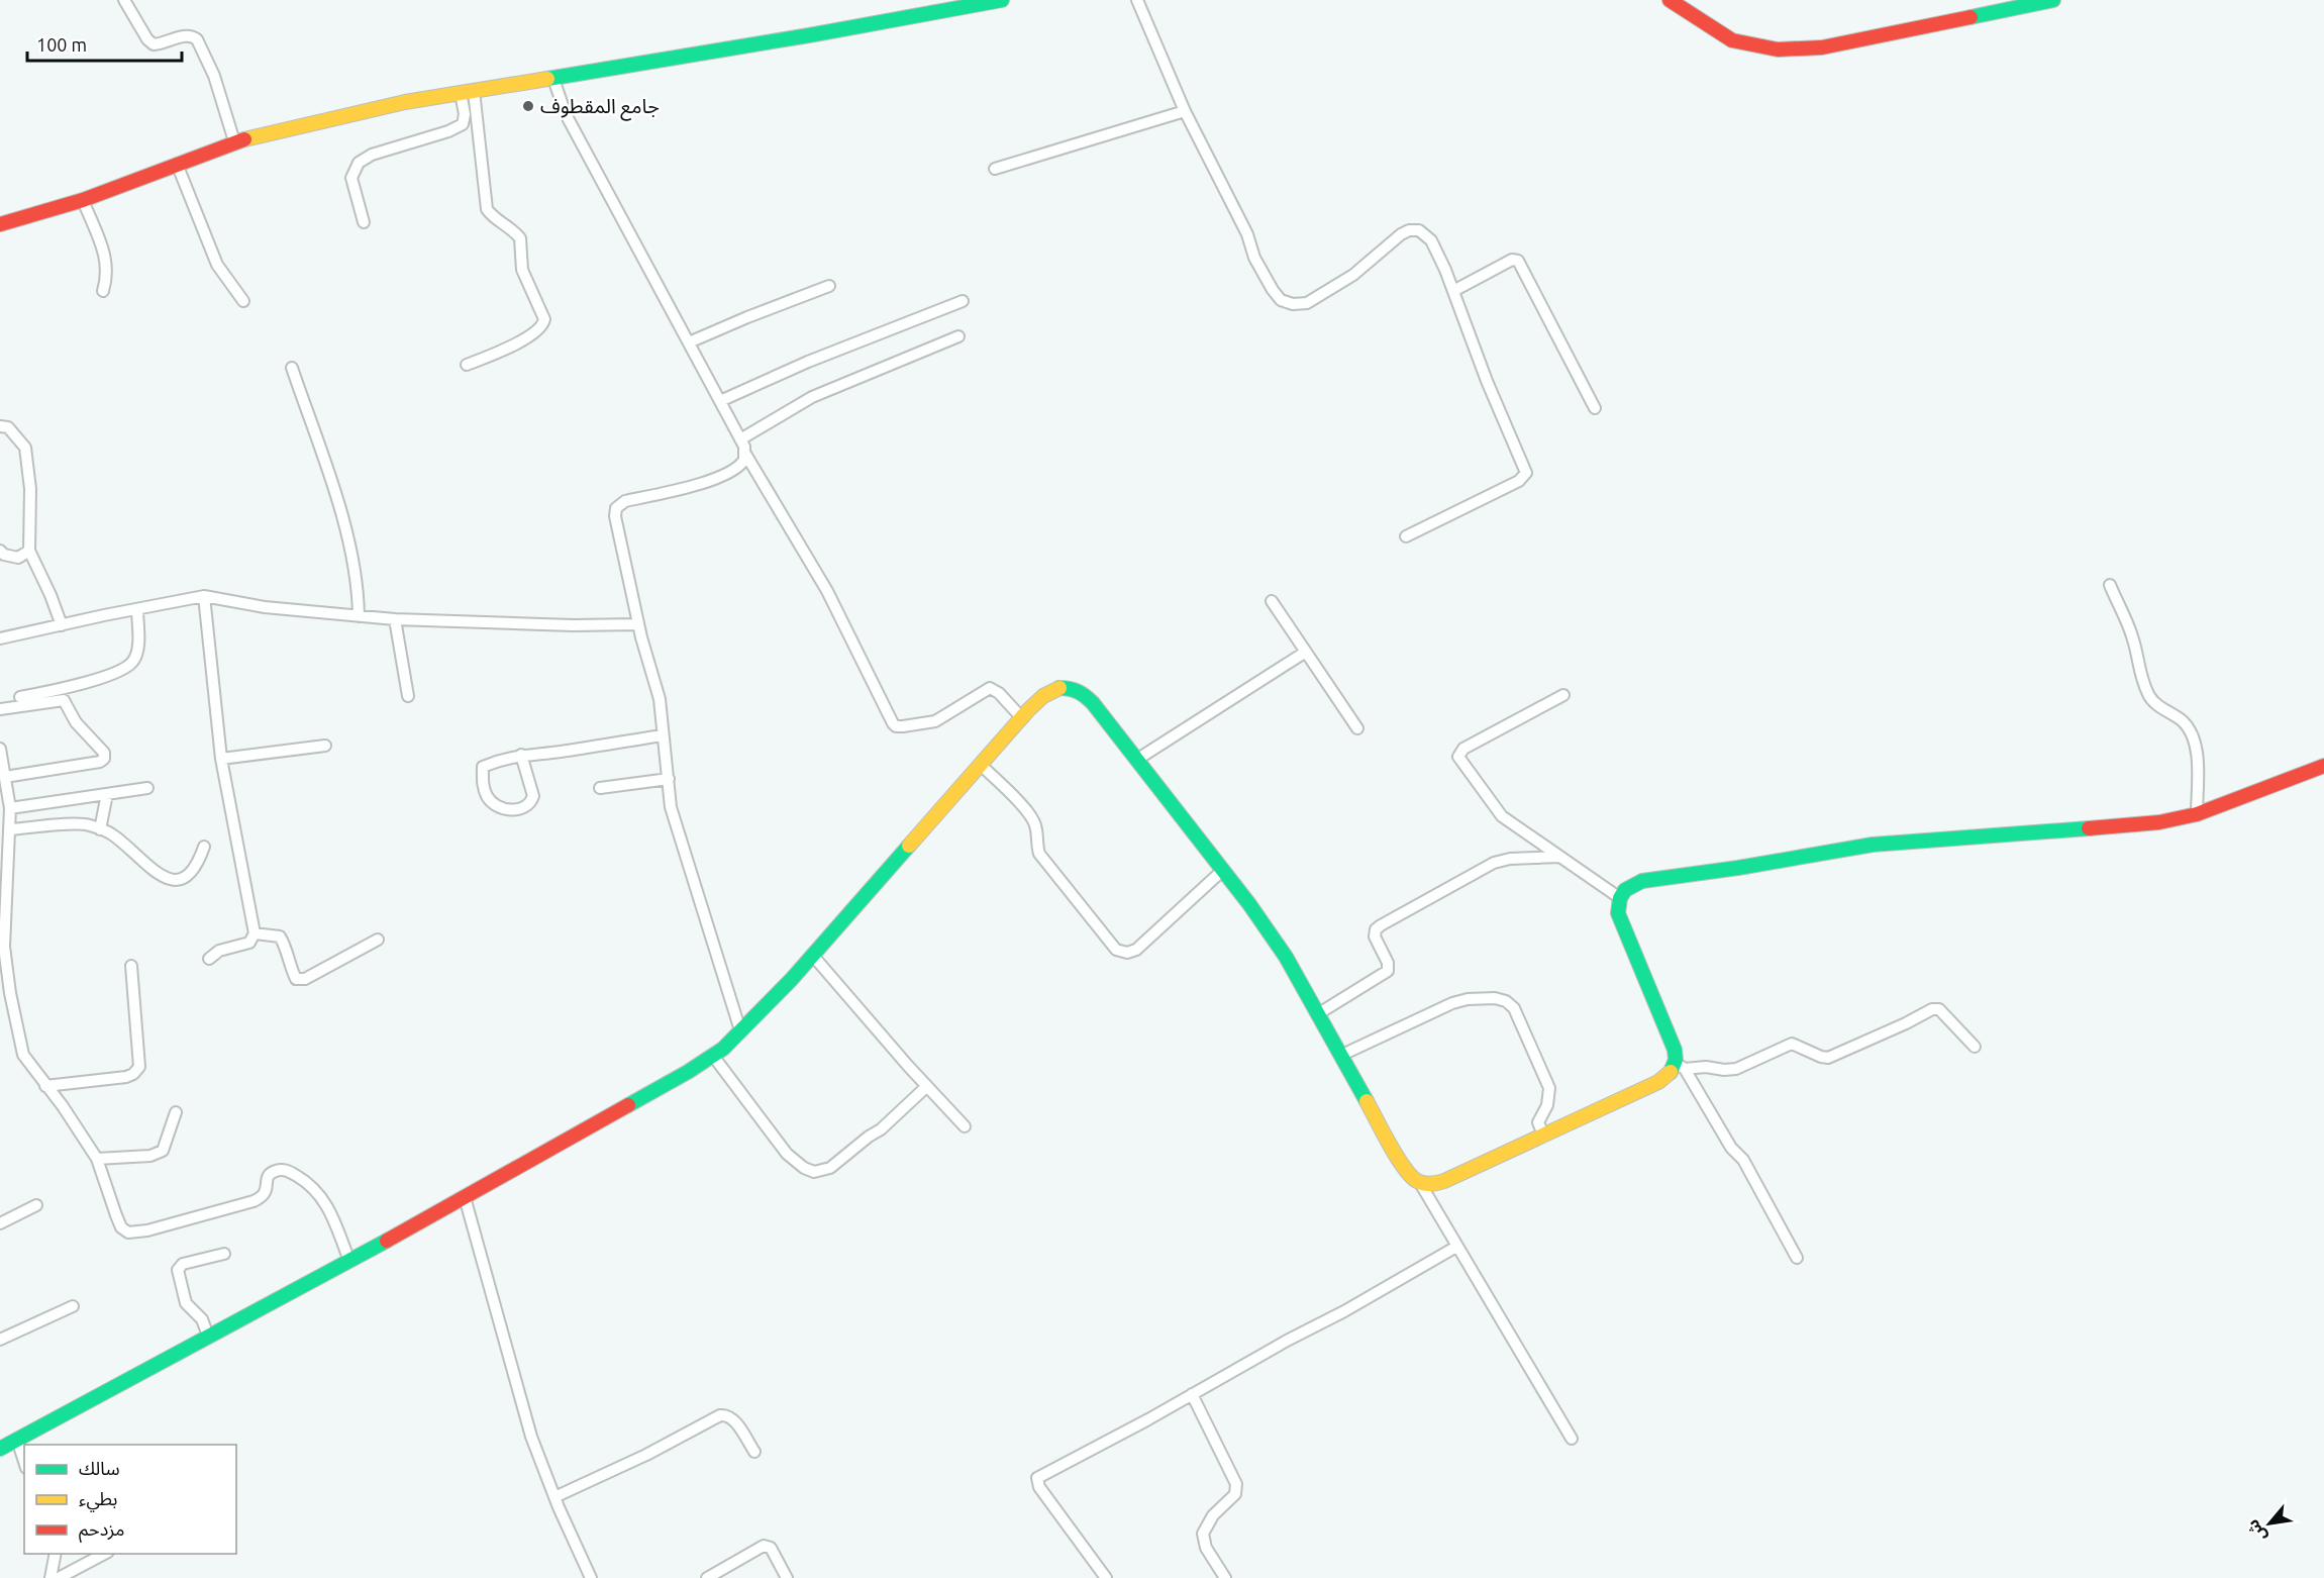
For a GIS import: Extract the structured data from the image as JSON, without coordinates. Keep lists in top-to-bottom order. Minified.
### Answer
{"places":["جامع المقطوف"],"legend":["سالك","بطيء","مزدحم"],"scale_bar":"100 m","north":"bottom left"}
